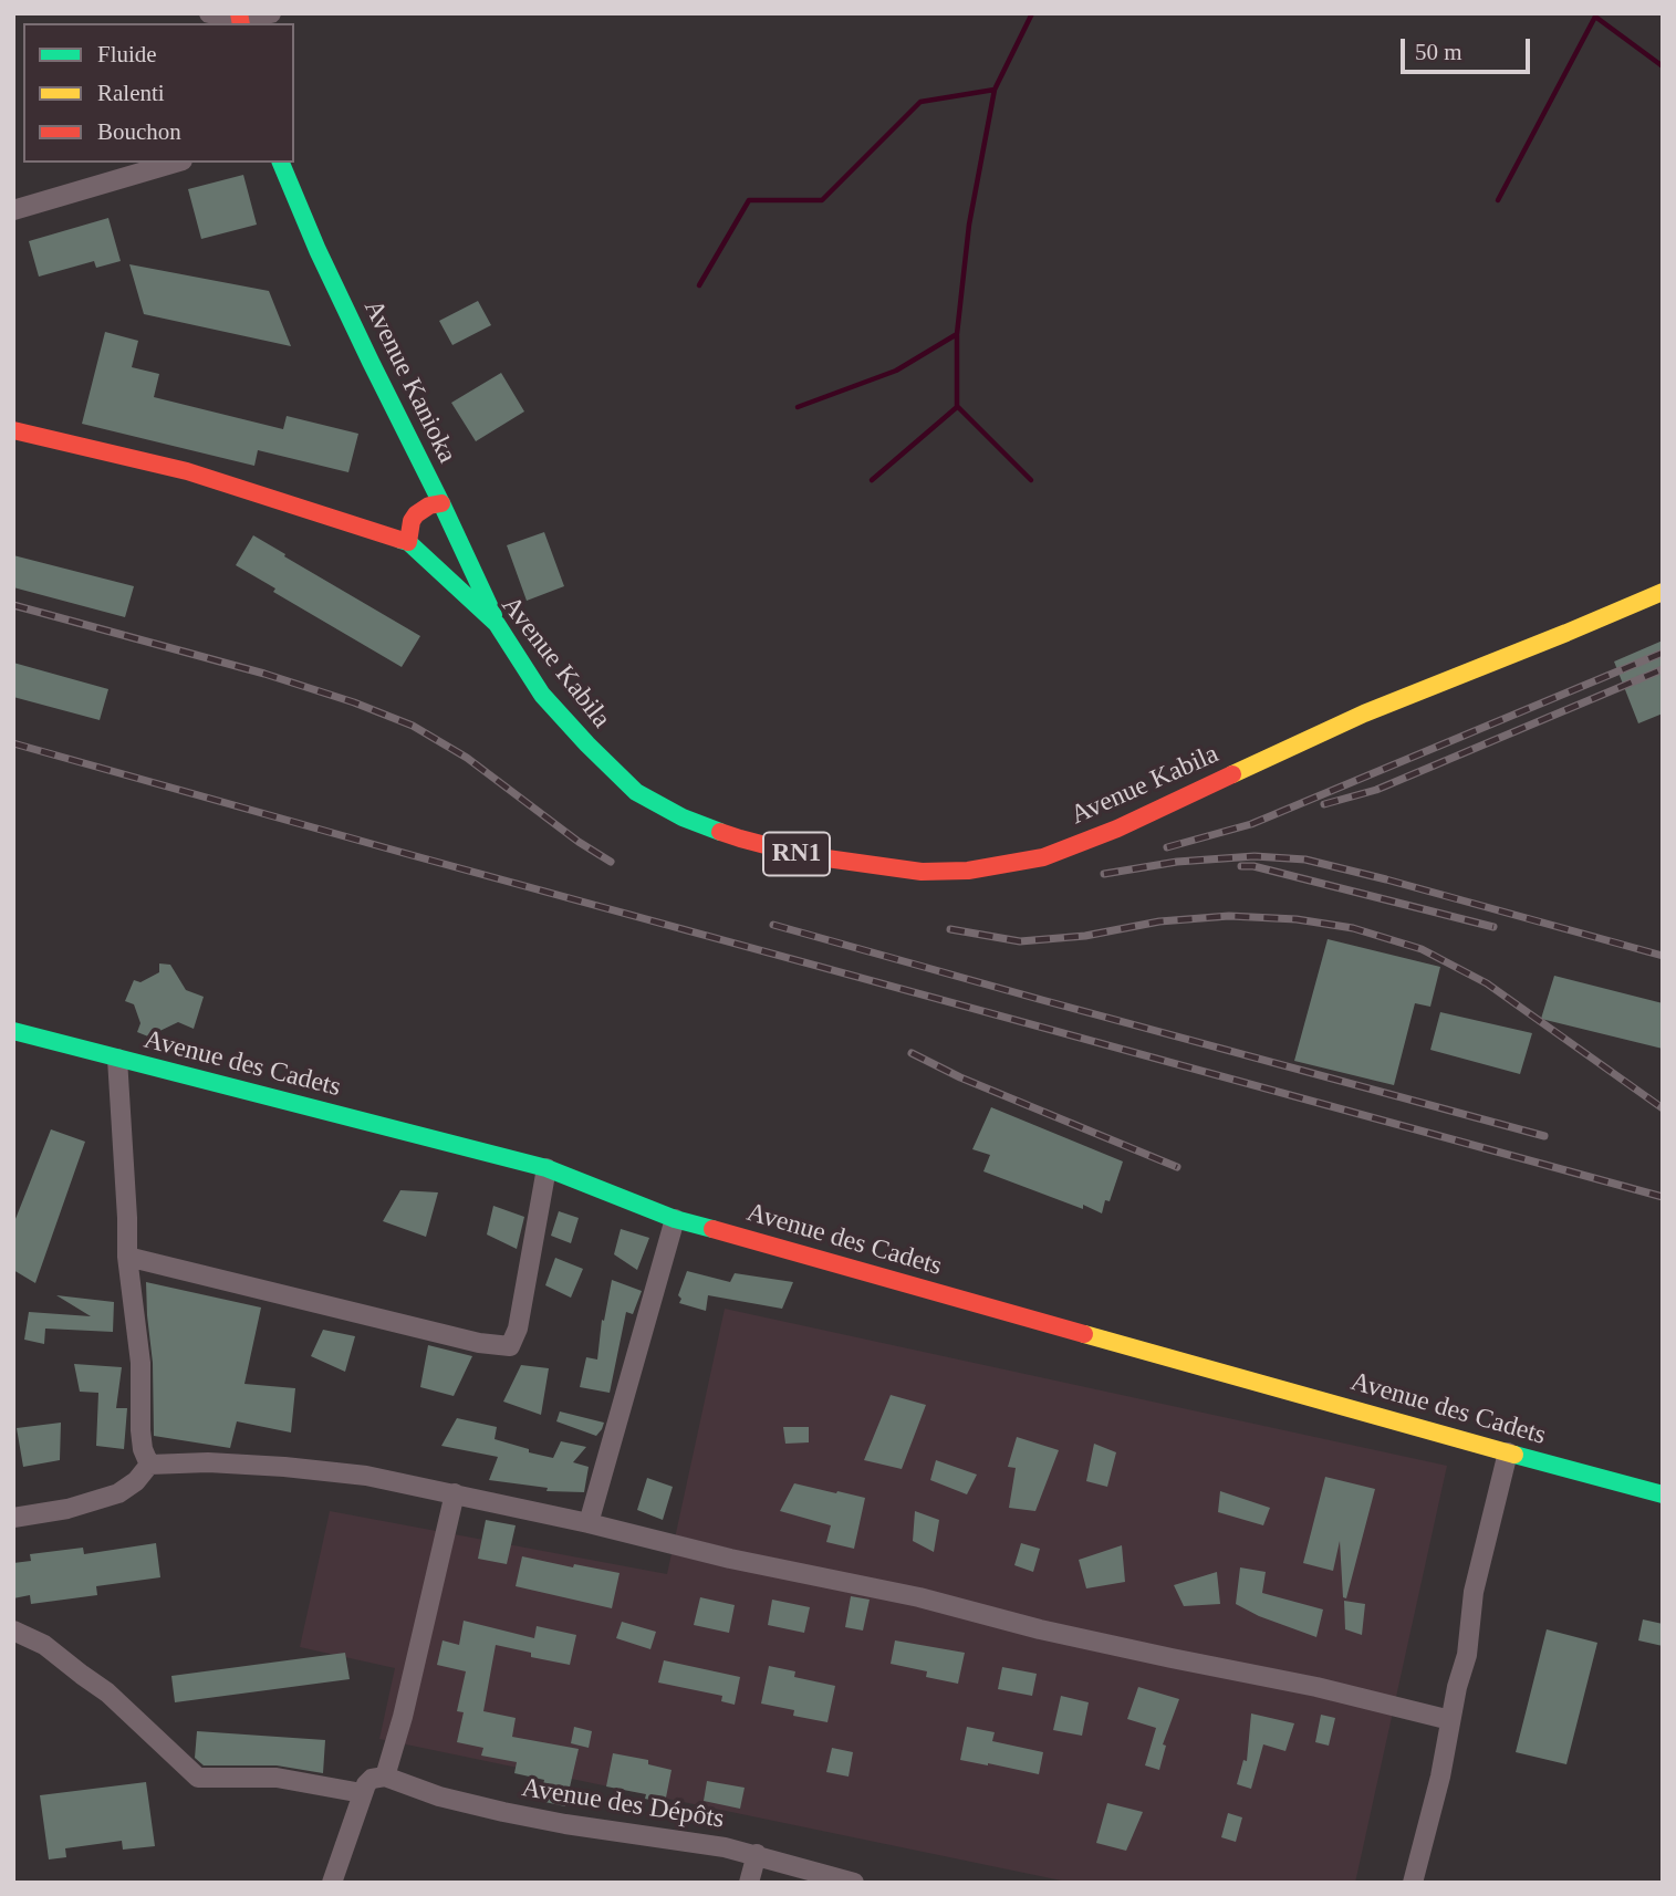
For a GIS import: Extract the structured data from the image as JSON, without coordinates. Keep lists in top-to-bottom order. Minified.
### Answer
{"streets":{"main road":["Avenue Kanioka","Avenue Kabila","RN1","Avenue des Cadets"],"street":["Avenue des Dépôts"]},"crossings":[["Avenue Kanioka","Avenue Kabila"]],"legend":["Fluide","Ralenti","Bouchon"],"scale_bar":"50 m"}
